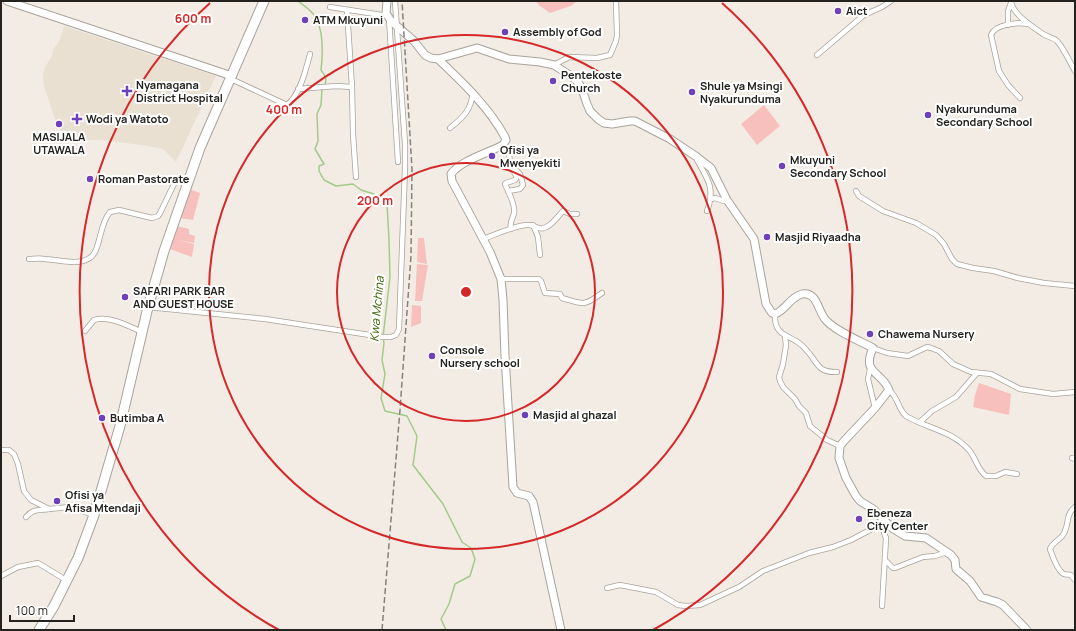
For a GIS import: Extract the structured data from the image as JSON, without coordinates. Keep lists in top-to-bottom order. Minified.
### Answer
{"water":["Kwa Mchina"],"places":{"other":["Aict","ATM Mkuyuni","Assembly of God","Pentekoste Church","Shule ya Msingi Nyakurunduma","Nyakurunduma Secondary School","MASIJALA UTAWALA","Ofisi ya Mwenyekiti","Mkuyuni Secondary School","Roman Pastorate","Masjid Riyaadha","SAFARI PARK BAR AND GUEST HOUSE","Chawema Nursery","Console Nursery school","Masjid al ghazal","Butimba A","Ofisi ya Afisa Mtendaji","Ebeneza City Center"],"health":["Nyamagana District Hospital","Wodi ya Watoto"]},"scale_bar":"100 m","rings":["600 m","400 m","200 m"]}
